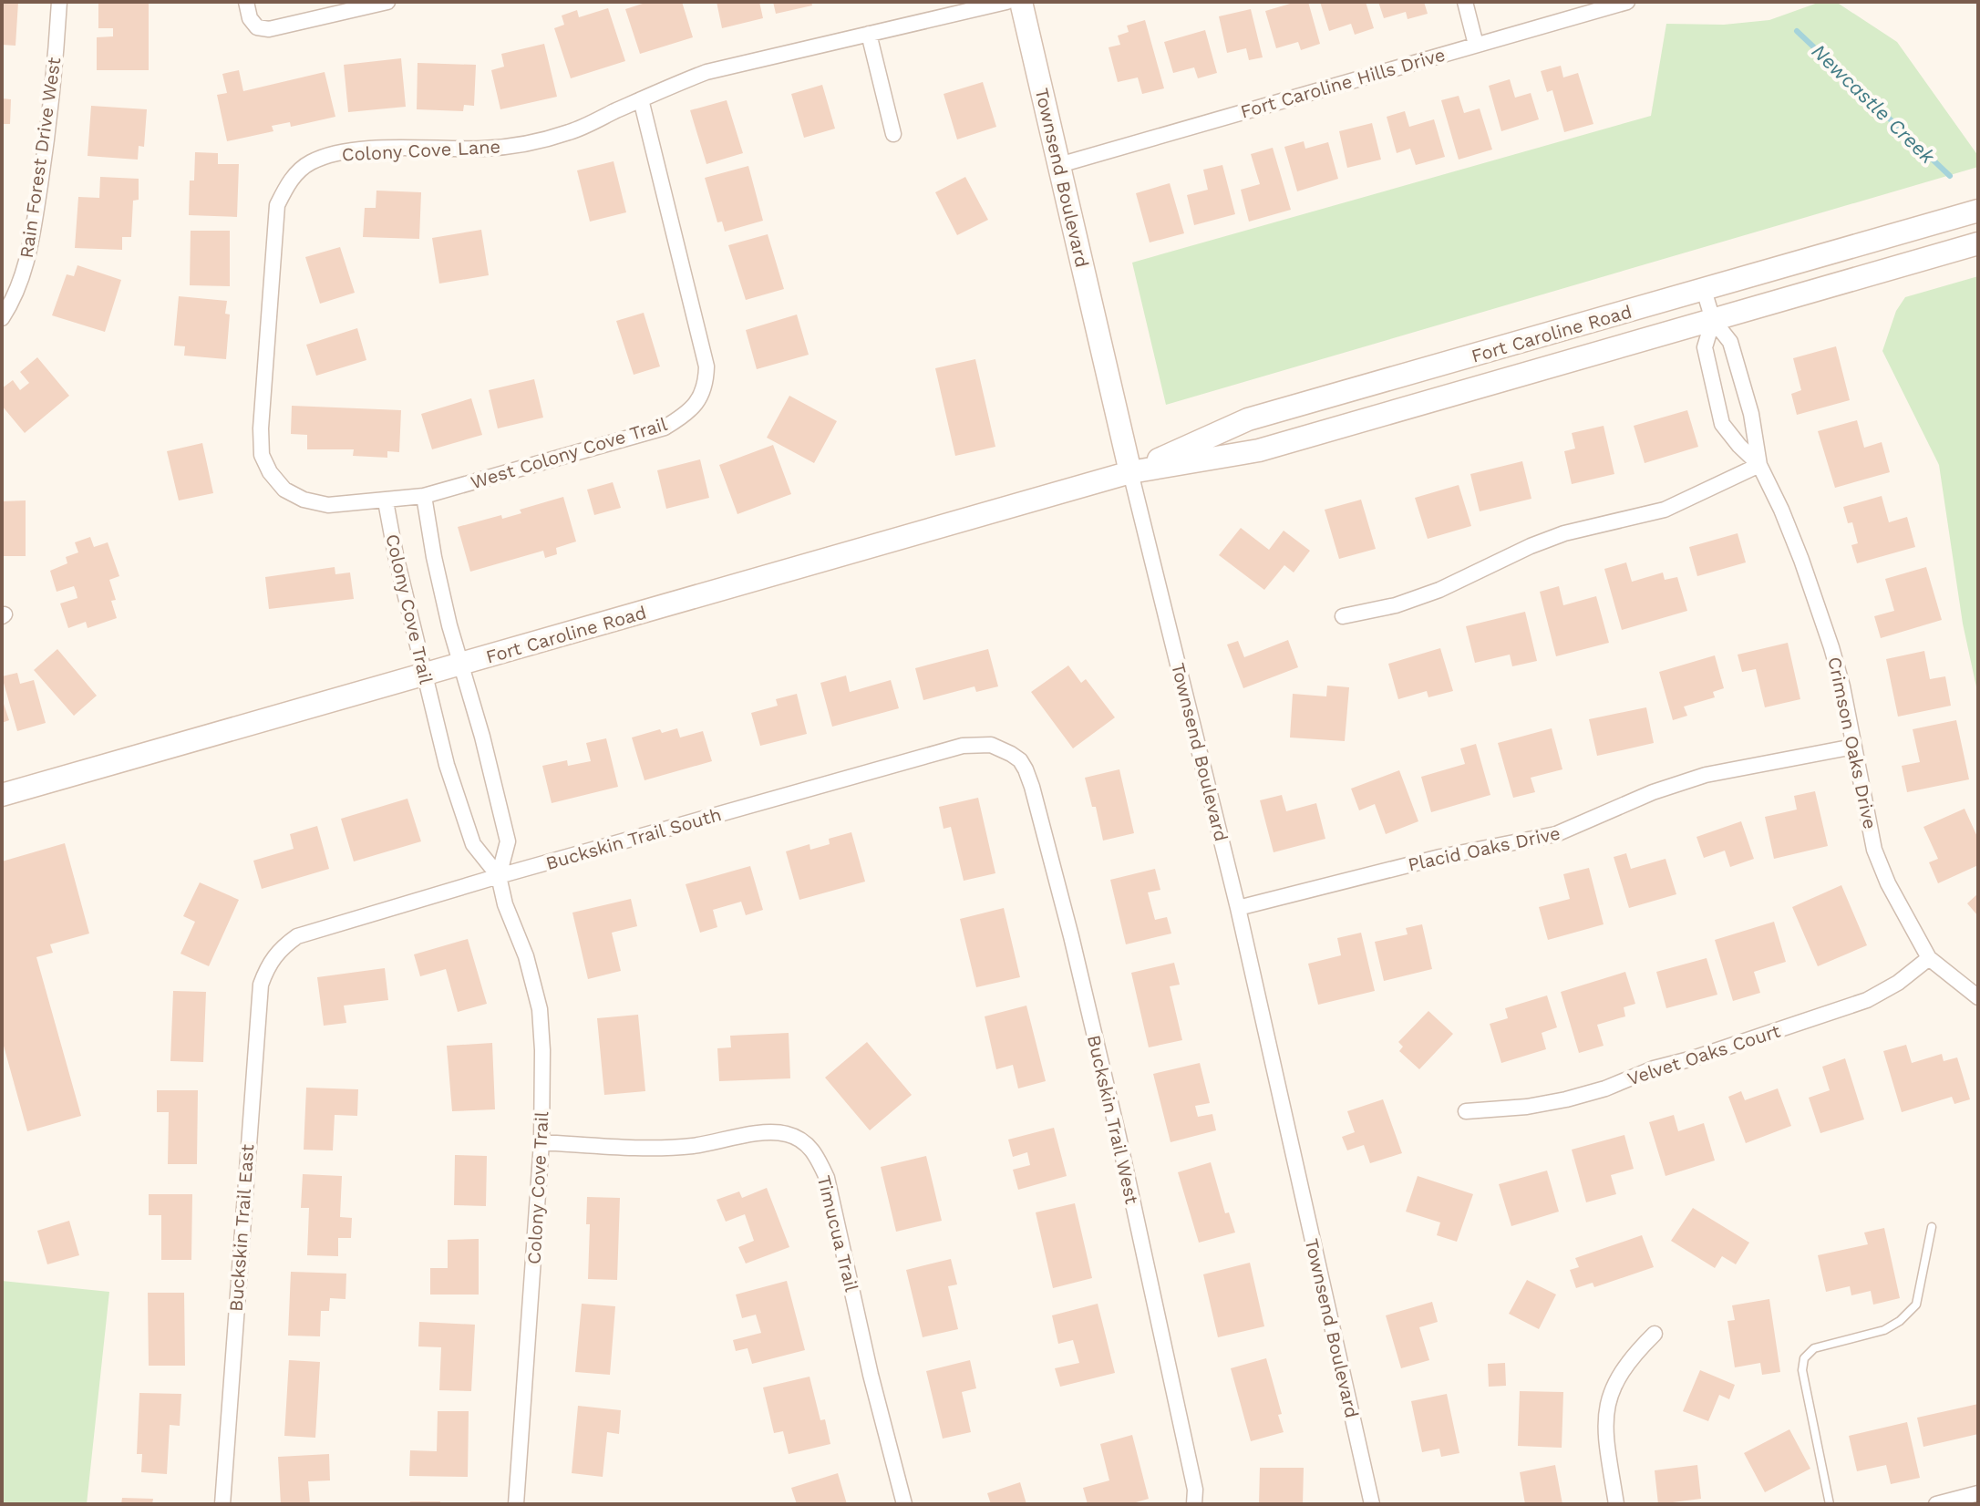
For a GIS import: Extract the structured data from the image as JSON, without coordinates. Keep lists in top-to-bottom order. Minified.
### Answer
{"streets":{"street":["Fort Caroline Hills Drive","Colony Cove Lane","Rain Forest Drive West","Townsend Boulevard","Fort Caroline Road","West Colony Cove Trail","Colony Cove Trail","Crimson Oaks Drive","Buckskin Trail South","Placid Oaks Drive","Velvet Oaks Court","Buckskin Trail West","Buckskin Trail East","Timucua Trail"]},"crossings":[["Fort Caroline Hills Drive","Townsend Boulevard"],["Colony Cove Lane","West Colony Cove Trail"],["Colony Cove Lane","Colony Cove Trail"],["Townsend Boulevard","Fort Caroline Road"],["Townsend Boulevard","Placid Oaks Drive"],["Fort Caroline Road","Colony Cove Trail"],["Fort Caroline Road","Crimson Oaks Drive"],["West Colony Cove Trail","Colony Cove Trail"],["Colony Cove Trail","Buckskin Trail South"],["Colony Cove Trail","Timucua Trail"],["Crimson Oaks Drive","Placid Oaks Drive"],["Crimson Oaks Drive","Velvet Oaks Court"],["Buckskin Trail South","Buckskin Trail West"],["Buckskin Trail South","Buckskin Trail East"]],"water":["Newcastle Creek"]}
